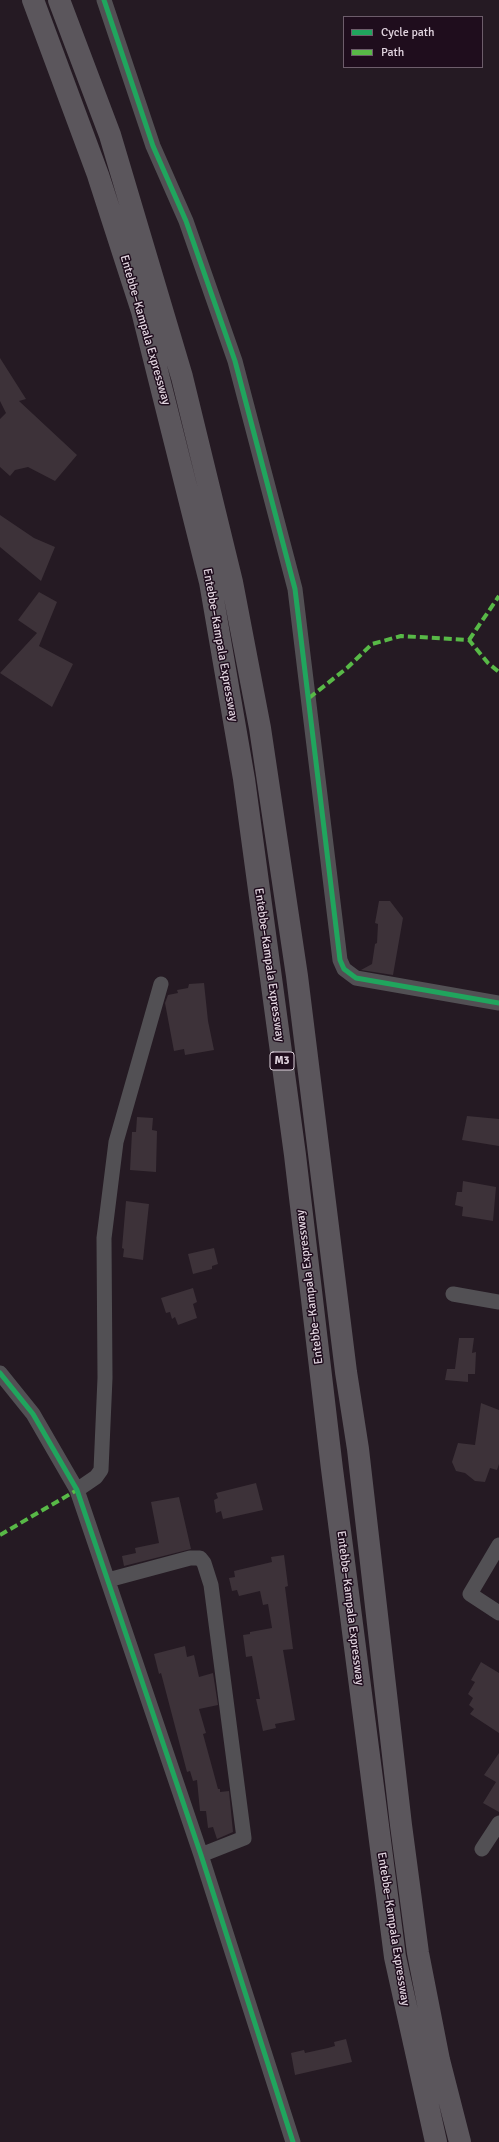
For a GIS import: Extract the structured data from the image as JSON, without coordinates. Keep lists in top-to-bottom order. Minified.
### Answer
{"streets":{"highway":["Entebbe–Kampala Expressway","M3"]},"legend":["Cycle path","Path"]}
